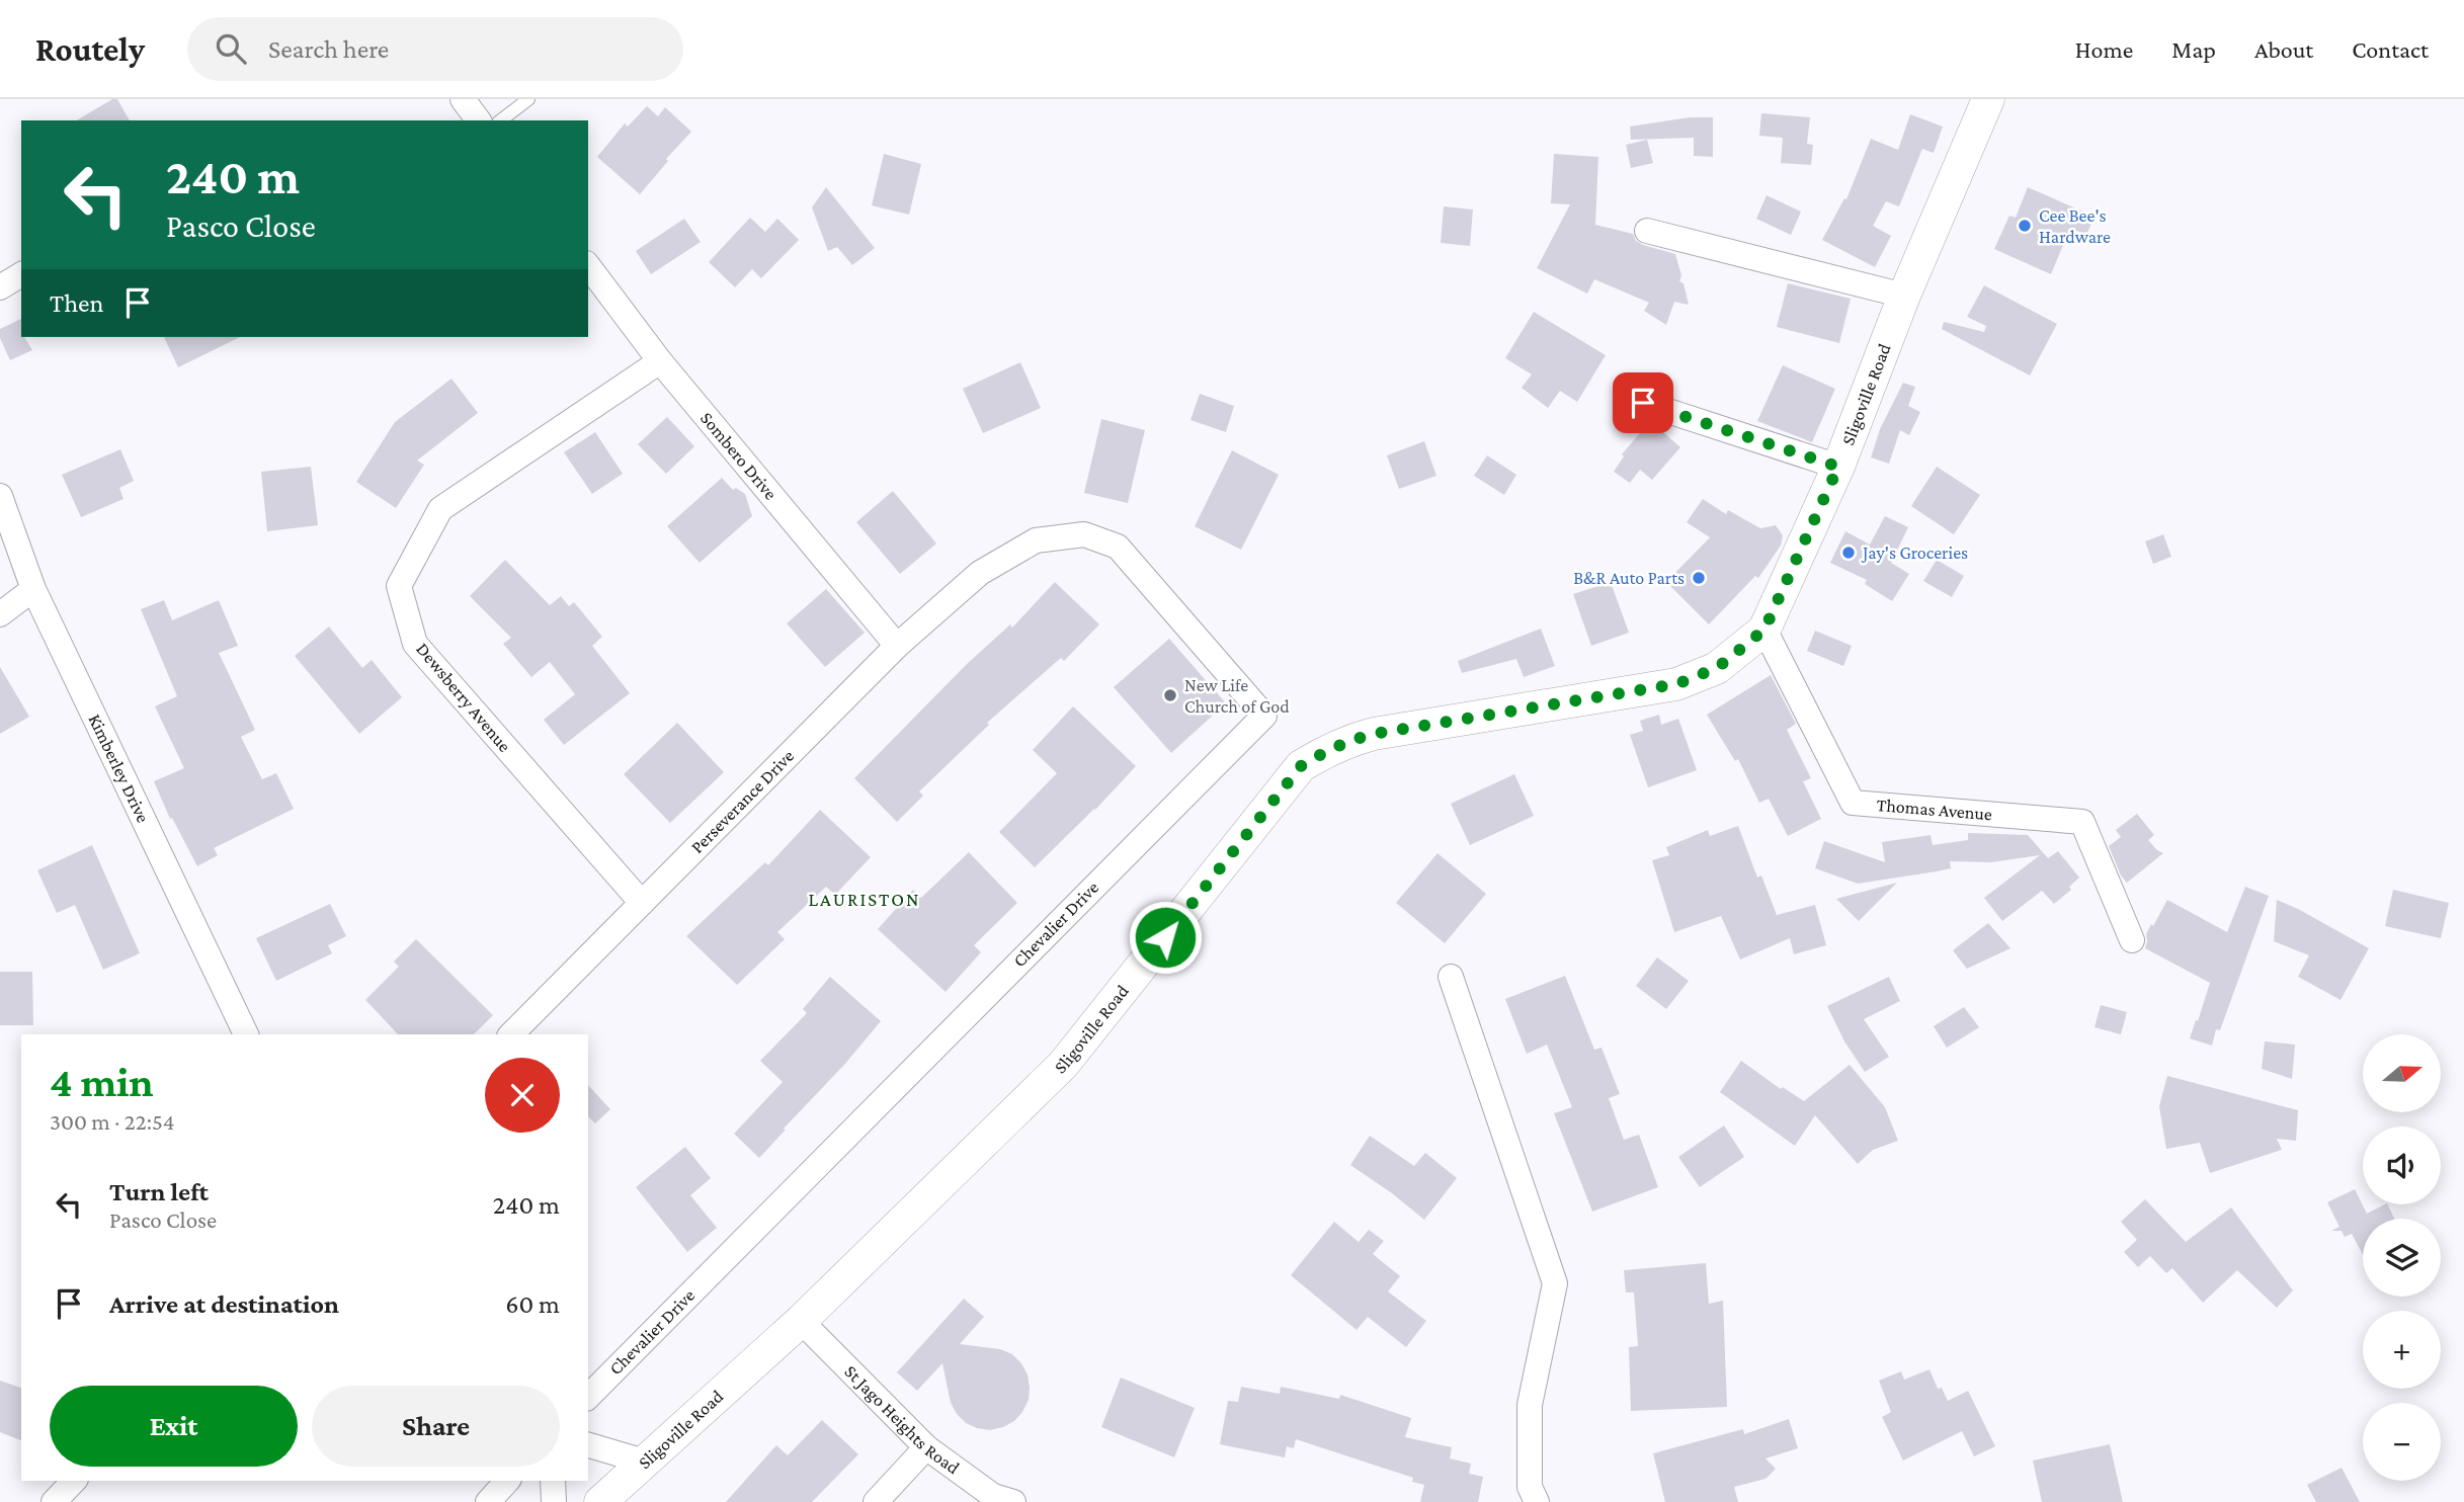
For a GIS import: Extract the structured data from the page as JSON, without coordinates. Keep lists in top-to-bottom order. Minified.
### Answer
{"streets":{"street":["Sligoville Road","Sombero Drive","Dewsberry Avenue","Kimberley Drive","Perseverance Drive","Thomas Avenue","Chevalier Drive","St Jago Heights Road"]},"crossings":[["Sligoville Road","Thomas Avenue"],["Sligoville Road","St Jago Heights Road"],["Sombero Drive","Dewsberry Avenue"],["Sombero Drive","Perseverance Drive"],["Dewsberry Avenue","Perseverance Drive"],["Perseverance Drive","Chevalier Drive"]],"districts":["LAURISTON"],"places":["Cee Bee's Hardware","Jay's Groceries","B&R Auto Parts","New Life Church of God"],"north":"right","page":{"header":"Routely","search":"Search here","nav":["Home","Map","About","Contact"],"turn":["240 m","Pasco Close"],"then":"Then","map_buttons":["+","−"],"heading":["4 min","300 m · 22:54"],"list":[{"name":"Turn left","note":"Pasco Close","value":"240 m"},{"name":"Arrive at destination","value":"60 m"}],"buttons":["Exit","Share"]}}
